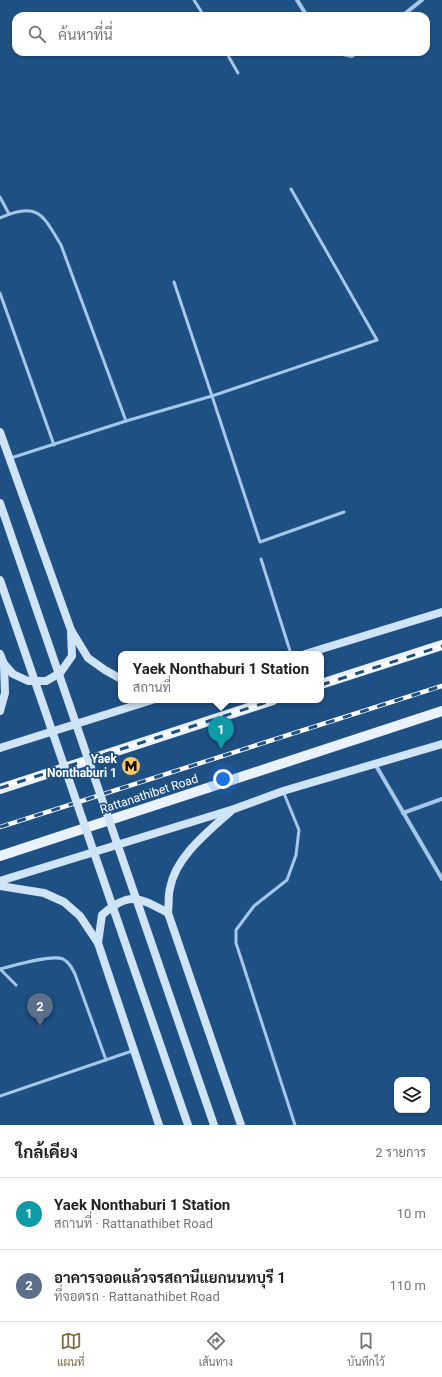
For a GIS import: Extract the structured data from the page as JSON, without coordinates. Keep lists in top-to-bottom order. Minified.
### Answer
{"streets":{"main road":["Rattanathibet Road"]},"places":{"metro station":["Yaek Nonthaburi 1"]},"page":{"search":"ค้นหาที่นี่","popup":["Yaek Nonthaburi 1 Station","สถานที่"],"pins":["1","2"],"heading":["ใกล้เคียง","2 รายการ"],"list":[{"mark":"1","name":"Yaek Nonthaburi 1 Station","note":"สถานที่ · Rattanathibet Road","value":"10 m"},{"mark":"2","name":"อาคารจอดแล้วจรสถานีแยกนนทบุรี 1","note":"ที่จอดรถ · Rattanathibet Road","value":"110 m"}],"nav":["แผนที่","เส้นทาง","บันทึกไว้"]}}
